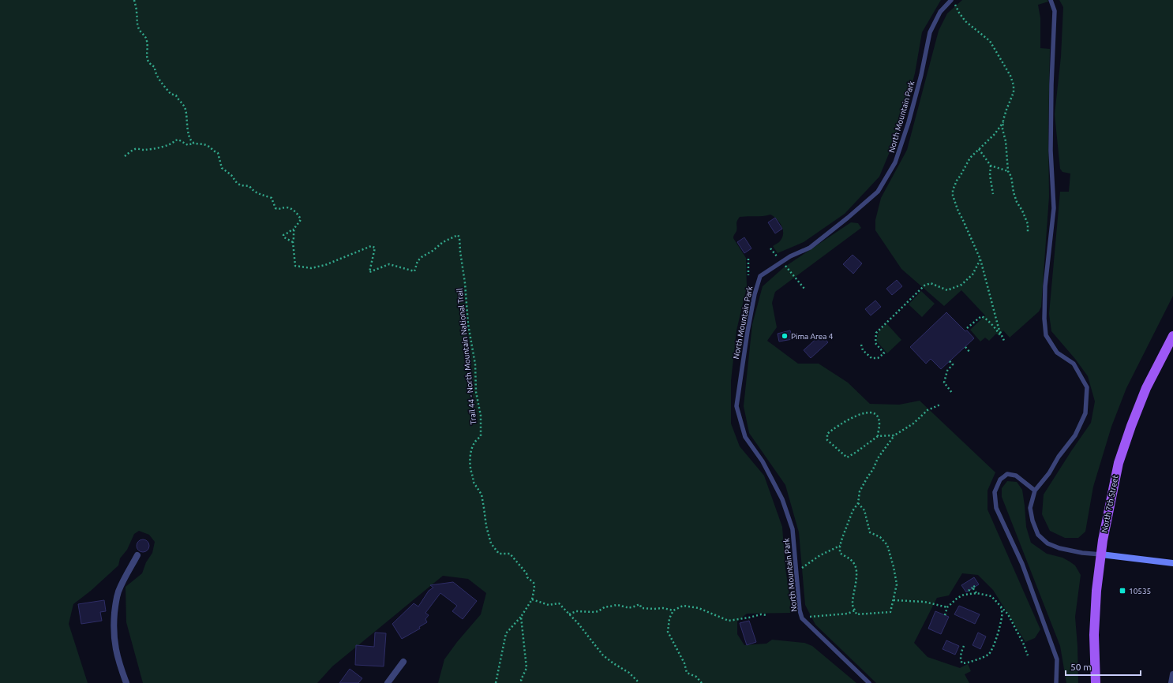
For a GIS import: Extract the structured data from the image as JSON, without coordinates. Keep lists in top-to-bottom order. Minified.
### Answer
{"streets":{"main road":["North 7th Street"],"lane":["North Mountain Park"],"path":["Trail 44 - North Mountain National Trail"]},"places":{"other":["Pima Area 4"],"transit":["10535"]},"scale_bar":"50 m"}
